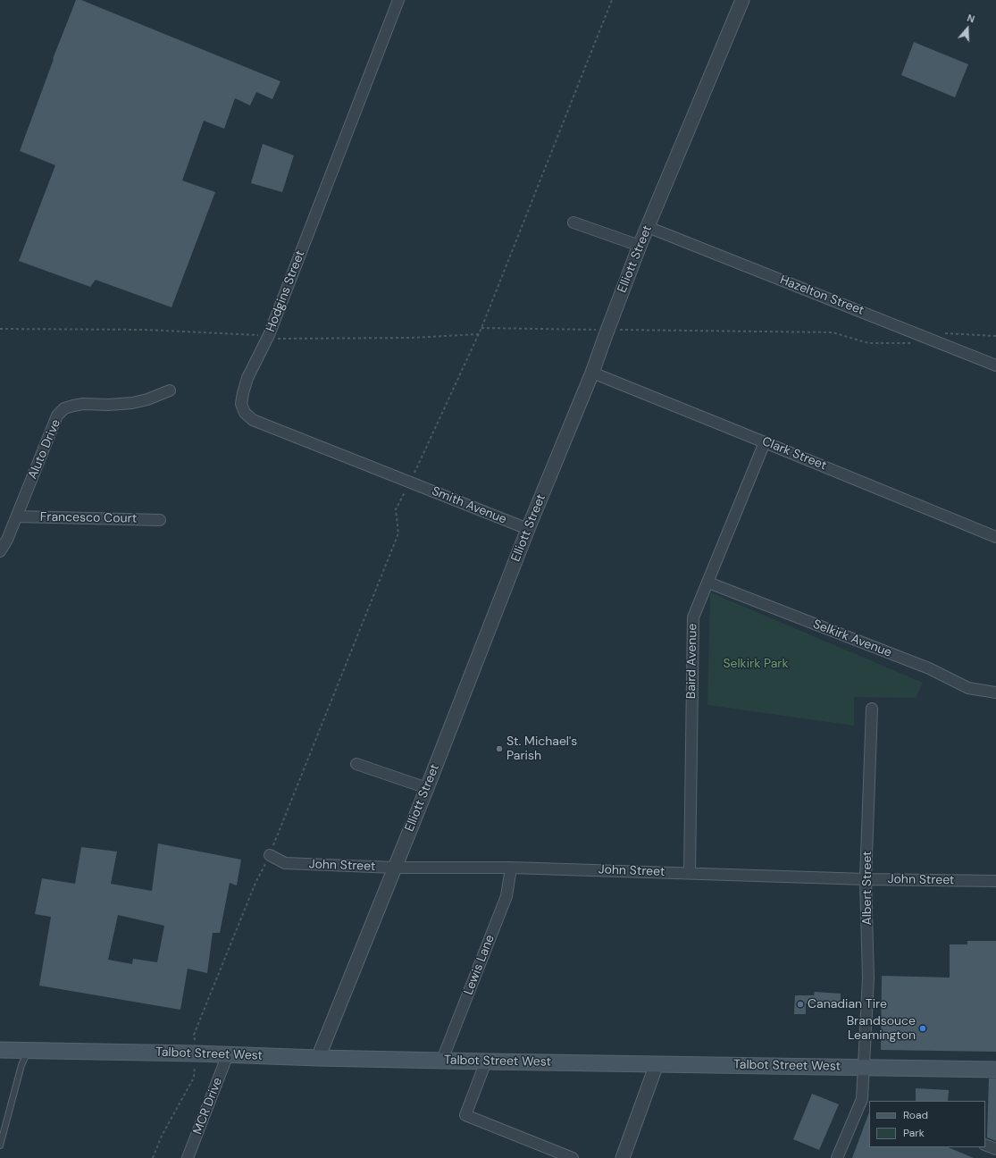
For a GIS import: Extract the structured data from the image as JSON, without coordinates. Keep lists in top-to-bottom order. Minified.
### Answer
{"streets":{"main road":["Talbot Street West"],"street":["Elliott Street","Hodgins Street","Hazelton Street","Aluto Drive","Clark Street","Smith Avenue","Francesco Court","Selkirk Avenue","Baird Avenue","John Street","Albert Street","Lewis Lane","MCR Drive"]},"crossings":[["Elliott Street","Hazelton Street"],["Elliott Street","Clark Street"],["Elliott Street","Smith Avenue"],["Elliott Street","John Street"],["Elliott Street","Talbot Street West"],["Hodgins Street","Smith Avenue"],["Aluto Drive","Francesco Court"],["Clark Street","Baird Avenue"],["Selkirk Avenue","Baird Avenue"],["Baird Avenue","John Street"],["John Street","Albert Street"],["John Street","Lewis Lane"],["Albert Street","Talbot Street West"],["Lewis Lane","Talbot Street West"],["Talbot Street West","MCR Drive"]],"parks":["Selkirk Park"],"places":["St. Michael's Parish","Canadian Tire","Brandsouce Leamington"],"legend":["Road","Park"],"north":"top"}
